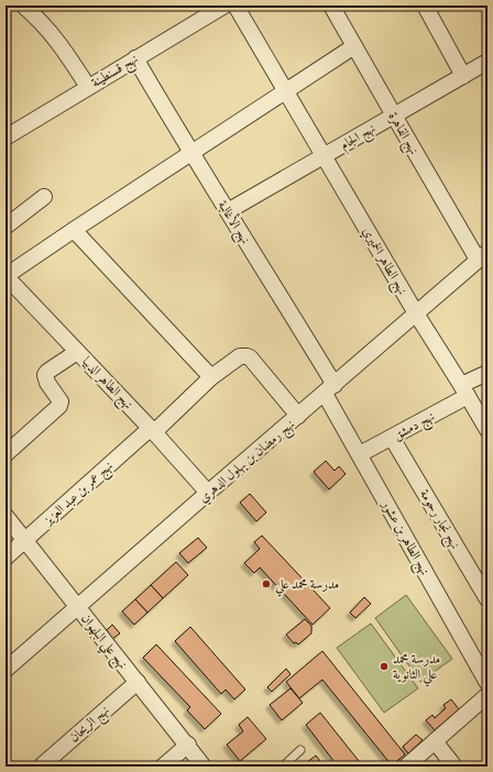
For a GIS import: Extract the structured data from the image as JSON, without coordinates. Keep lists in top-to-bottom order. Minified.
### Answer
{"streets":{"street":["نهج قسنطينة","نهج القاهرة","نهج الجام","نهج الأغالبة","نهج الطاهر الخميري","نهج الطاهر الدبيا","نهج دمشق","نهج رمضان بن بهلول الدهري","نهج عمر بن عبد العزيز","نهج نجار رحومة","نهج الطاهر بن عشور","نهج علي البلهوان","نهج الريحان"]},"crossings":[["نهج قسنطينة","نهج الأغالبة"],["نهج القاهرة","نهج الجام"],["نهج القاهرة","نهج رمضان بن بهلول الدهري"],["نهج الجام","نهج الأغالبة"],["نهج الجام","نهج الطاهر الخميري"],["نهج الأغالبة","نهج رمضان بن بهلول الدهري"],["نهج الأغالبة","نهج الطاهر بن عشور"],["نهج الطاهر الخميري","نهج دمشق"],["نهج الطاهر الخميري","نهج رمضان بن بهلول الدهري"],["نهج الطاهر الدبيا","نهج رمضان بن بهلول الدهري"],["نهج الطاهر الدبيا","نهج عمر بن عبد العزيز"],["نهج دمشق","نهج نجار رحومة"],["نهج دمشق","نهج الطاهر بن عشور"],["نهج رمضان بن بهلول الدهري","نهج عمر بن عبد العزيز"],["نهج رمضان بن بهلول الدهري","نهج الطاهر بن عشور"],["نهج رمضان بن بهلول الدهري","نهج علي البلهوان"],["نهج عمر بن عبد العزيز","نهج علي البلهوان"],["نهج علي البلهوان","نهج الريحان"]],"places":["مدرسة محمد علي","مدرسة محمد علي الثانوية"]}
